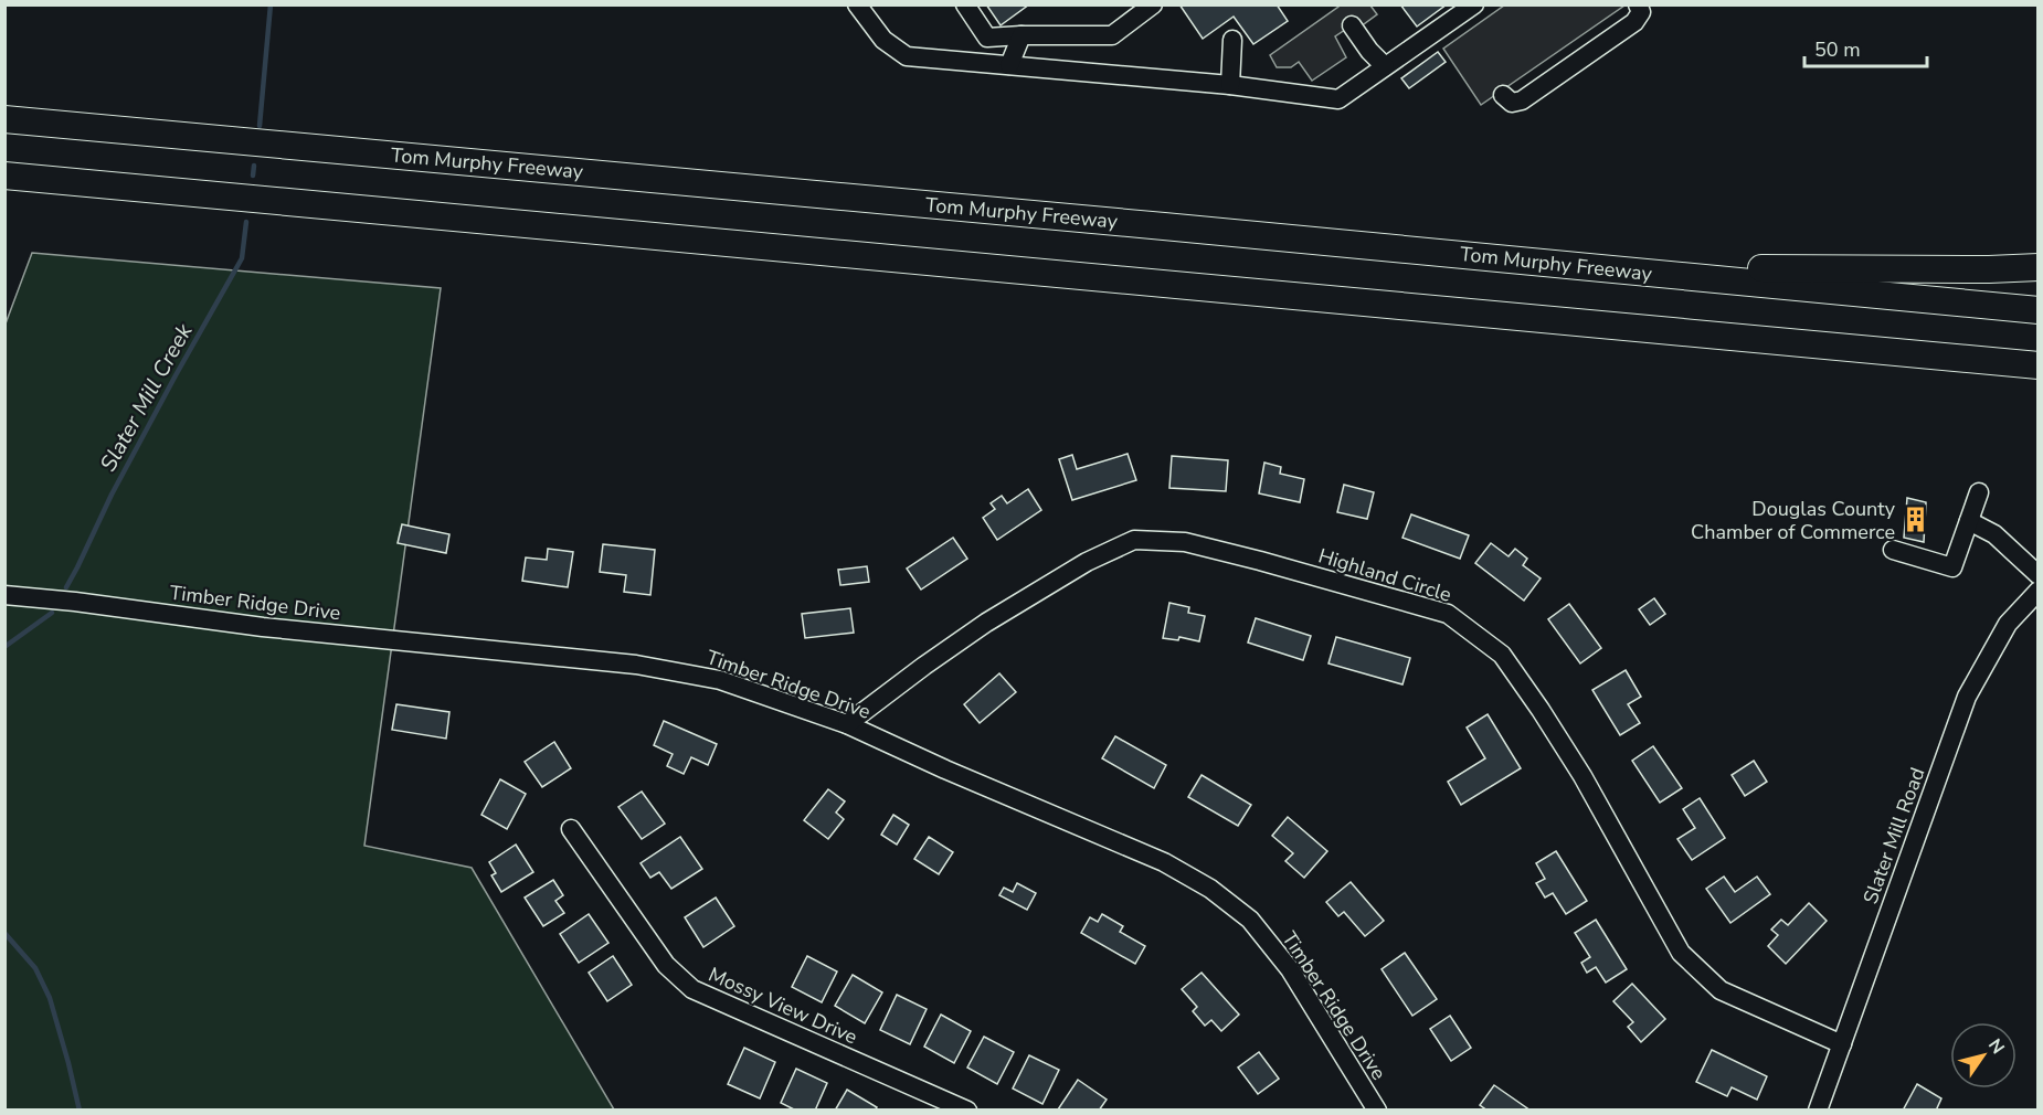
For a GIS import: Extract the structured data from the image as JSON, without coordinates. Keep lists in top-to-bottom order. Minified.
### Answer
{"streets":{"highway":["Tom Murphy Freeway"],"street":["Highland Circle","Timber Ridge Drive","Slater Mill Road","Mossy View Drive"]},"crossings":[["Highland Circle","Timber Ridge Drive"],["Highland Circle","Slater Mill Road"]],"water":["Slater Mill Creek"],"places":{"building":["Douglas County Chamber of Commerce"]},"scale_bar":"50 m","north":"top right"}
